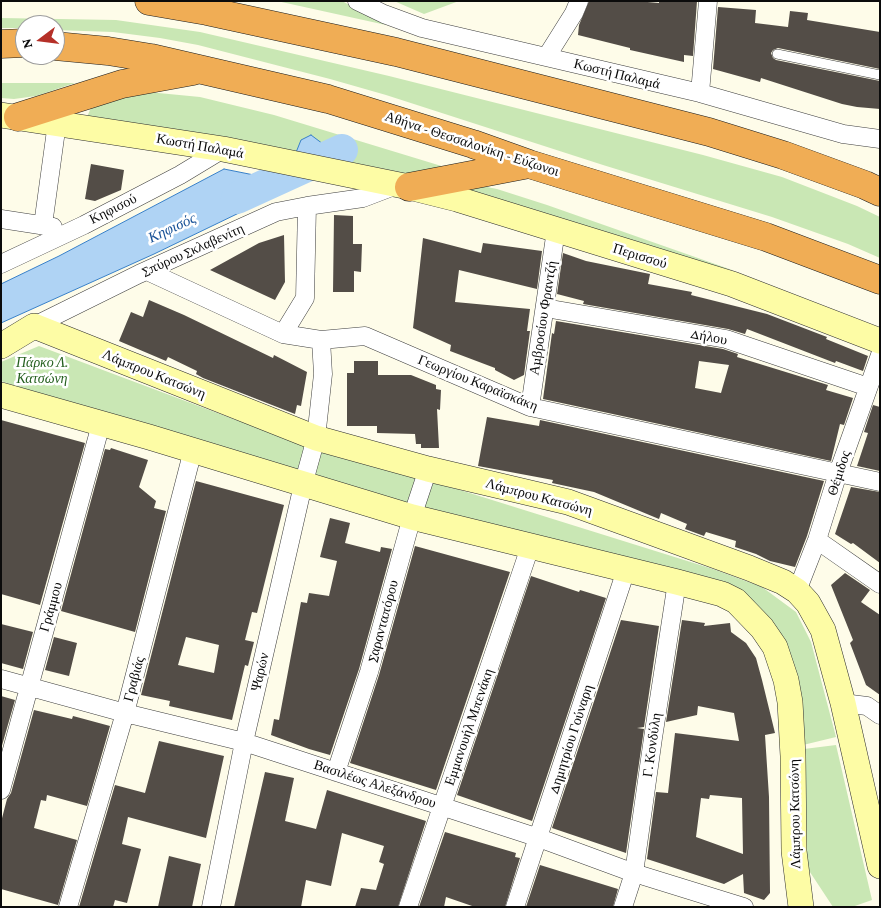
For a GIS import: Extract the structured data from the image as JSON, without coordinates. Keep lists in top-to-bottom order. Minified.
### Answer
{"streets":{"highway":["Αθήνα - Θεσσαλονίκη - Εύζωνοι"],"street":["Κωστή Παλαμά","Κηφισού","Σπύρου Σκλαβενίτη","Περισσού","Αμβροσίου Φραντζή","Δήλου","Λάμπρου Κατσώνη","Γεωργίου Καραϊσκάκη","Θέμιδος","Γράμμου","Σαρανταπόρου","Ψαρών","Γραβιάς","Εμμανουήλ Μπενάκη","Δημητρίου Γούναρη","Γ. Κονδύλη","Βασιλέως Αλεξάνδρου"]},"crossings":[["Κωστή Παλαμά","Κηφισού"],["Κωστή Παλαμά","Σπύρου Σκλαβενίτη"],["Κωστή Παλαμά","Περισσού"],["Σπύρου Σκλαβενίτη","Περισσού"],["Σπύρου Σκλαβενίτη","Λάμπρου Κατσώνη"],["Σπύρου Σκλαβενίτη","Γεωργίου Καραϊσκάκη"],["Περισσού","Αμβροσίου Φραντζή"],["Αμβροσίου Φραντζή","Δήλου"],["Αμβροσίου Φραντζή","Γεωργίου Καραϊσκάκη"],["Δήλου","Θέμιδος"],["Λάμπρου Κατσώνη","Θέμιδος"],["Λάμπρου Κατσώνη","Γράμμου"],["Λάμπρου Κατσώνη","Σαρανταπόρου"],["Λάμπρου Κατσώνη","Ψαρών"],["Λάμπρου Κατσώνη","Γραβιάς"],["Λάμπρου Κατσώνη","Εμμανουήλ Μπενάκη"],["Λάμπρου Κατσώνη","Δημητρίου Γούναρη"],["Λάμπρου Κατσώνη","Γ. Κονδύλη"],["Γεωργίου Καραϊσκάκη","Θέμιδος"],["Γεωργίου Καραϊσκάκη","Ψαρών"],["Γράμμου","Βασιλέως Αλεξάνδρου"],["Σαρανταπόρου","Βασιλέως Αλεξάνδρου"],["Ψαρών","Βασιλέως Αλεξάνδρου"],["Γραβιάς","Βασιλέως Αλεξάνδρου"],["Εμμανουήλ Μπενάκη","Βασιλέως Αλεξάνδρου"],["Δημητρίου Γούναρη","Βασιλέως Αλεξάνδρου"],["Γ. Κονδύλη","Βασιλέως Αλεξάνδρου"]],"water":["Κηφισός"],"parks":["Πάρκο Λ. Κατσώνη"],"north":"left"}
